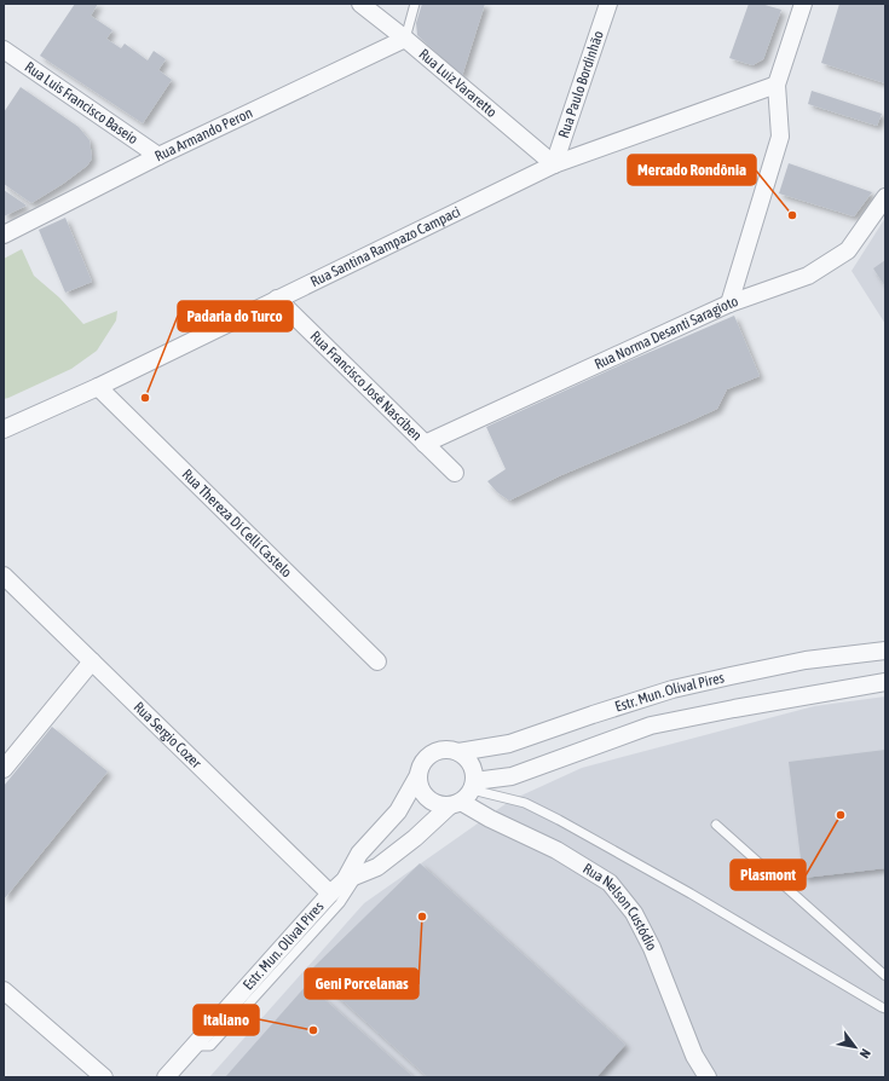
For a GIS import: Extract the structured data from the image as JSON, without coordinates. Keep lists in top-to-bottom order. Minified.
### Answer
{"streets":{"street":["Rua Luiz Vararetto","Rua Paulo Bordinhão","Rua Luis Francisco Baseio","Rua Armando Peron","Rua Santina Rampazo Campaci","Rua Norma Desanti Saragioto","Rua Francisco José Nasciben","Rua Thereza Di Celli Castelo","Estr. Mun. Olival Pires","Rua Sergio Cozer","Rua Nelson Custódio"]},"crossings":[["Rua Luiz Vararetto","Rua Paulo Bordinhão"],["Rua Luiz Vararetto","Rua Armando Peron"],["Rua Luiz Vararetto","Rua Santina Rampazo Campaci"],["Rua Paulo Bordinhão","Rua Santina Rampazo Campaci"],["Rua Luis Francisco Baseio","Rua Armando Peron"],["Rua Santina Rampazo Campaci","Rua Francisco José Nasciben"],["Rua Santina Rampazo Campaci","Rua Thereza Di Celli Castelo"],["Rua Norma Desanti Saragioto","Rua Francisco José Nasciben"],["Estr. Mun. Olival Pires","Rua Sergio Cozer"],["Estr. Mun. Olival Pires","Rua Nelson Custódio"]],"places":["Mercado Rondônia","Padaria do Turco","Plasmont","Geni Porcelanas","Italiano"],"north":"bottom right"}
